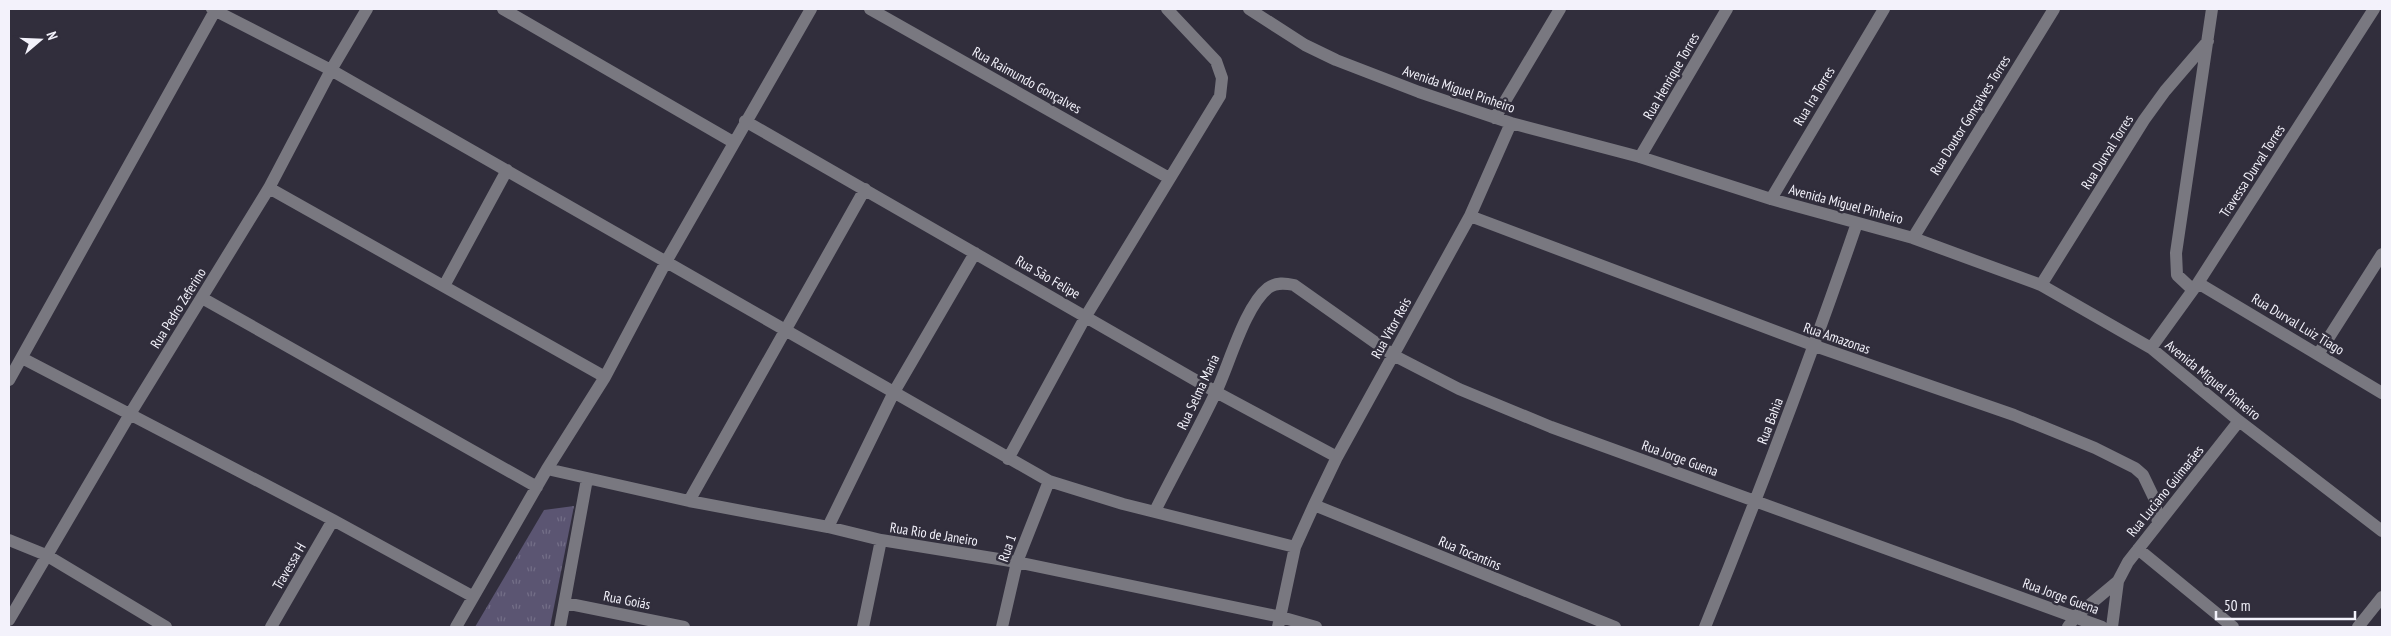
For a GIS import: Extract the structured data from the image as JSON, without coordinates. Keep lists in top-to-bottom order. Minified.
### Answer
{"streets":{"street":["Rua Henrique Torres","Rua Raimundo Gonçalves","Avenida Miguel Pinheiro","Rua Ira Torres","Rua Doutor Gonçalves Torres","Rua Durval Torres","Travessa Durval Torres","Rua São Felipe","Rua Pedro Zeferino","Rua Durval Luiz Tiago","Rua Vitor Reis","Rua Amazonas","Rua Selma Maria","Rua Bahia","Rua Jorge Guena","Rua Luciano Guimarães","Rua Rio de Janeiro","Rua 1","Rua Tocantins","Travessa H","Rua Goiás"]},"crossings":[["Rua Henrique Torres","Avenida Miguel Pinheiro"],["Avenida Miguel Pinheiro","Rua Ira Torres"],["Avenida Miguel Pinheiro","Rua Doutor Gonçalves Torres"],["Avenida Miguel Pinheiro","Rua Durval Torres"],["Avenida Miguel Pinheiro","Travessa Durval Torres"],["Avenida Miguel Pinheiro","Rua Vitor Reis"],["Avenida Miguel Pinheiro","Rua Bahia"],["Avenida Miguel Pinheiro","Rua Luciano Guimarães"],["Travessa Durval Torres","Rua Durval Luiz Tiago"],["Rua São Felipe","Rua Vitor Reis"],["Rua São Felipe","Rua Selma Maria"],["Rua Vitor Reis","Rua Amazonas"],["Rua Vitor Reis","Rua Jorge Guena"],["Rua Vitor Reis","Rua Rio de Janeiro"],["Rua Vitor Reis","Rua Tocantins"],["Rua Amazonas","Rua Bahia"],["Rua Amazonas","Rua Luciano Guimarães"],["Rua Selma Maria","Rua Jorge Guena"],["Rua Bahia","Rua Jorge Guena"],["Rua Jorge Guena","Rua Luciano Guimarães"],["Rua Rio de Janeiro","Rua 1"]],"scale_bar":"50 m","north":"right"}
